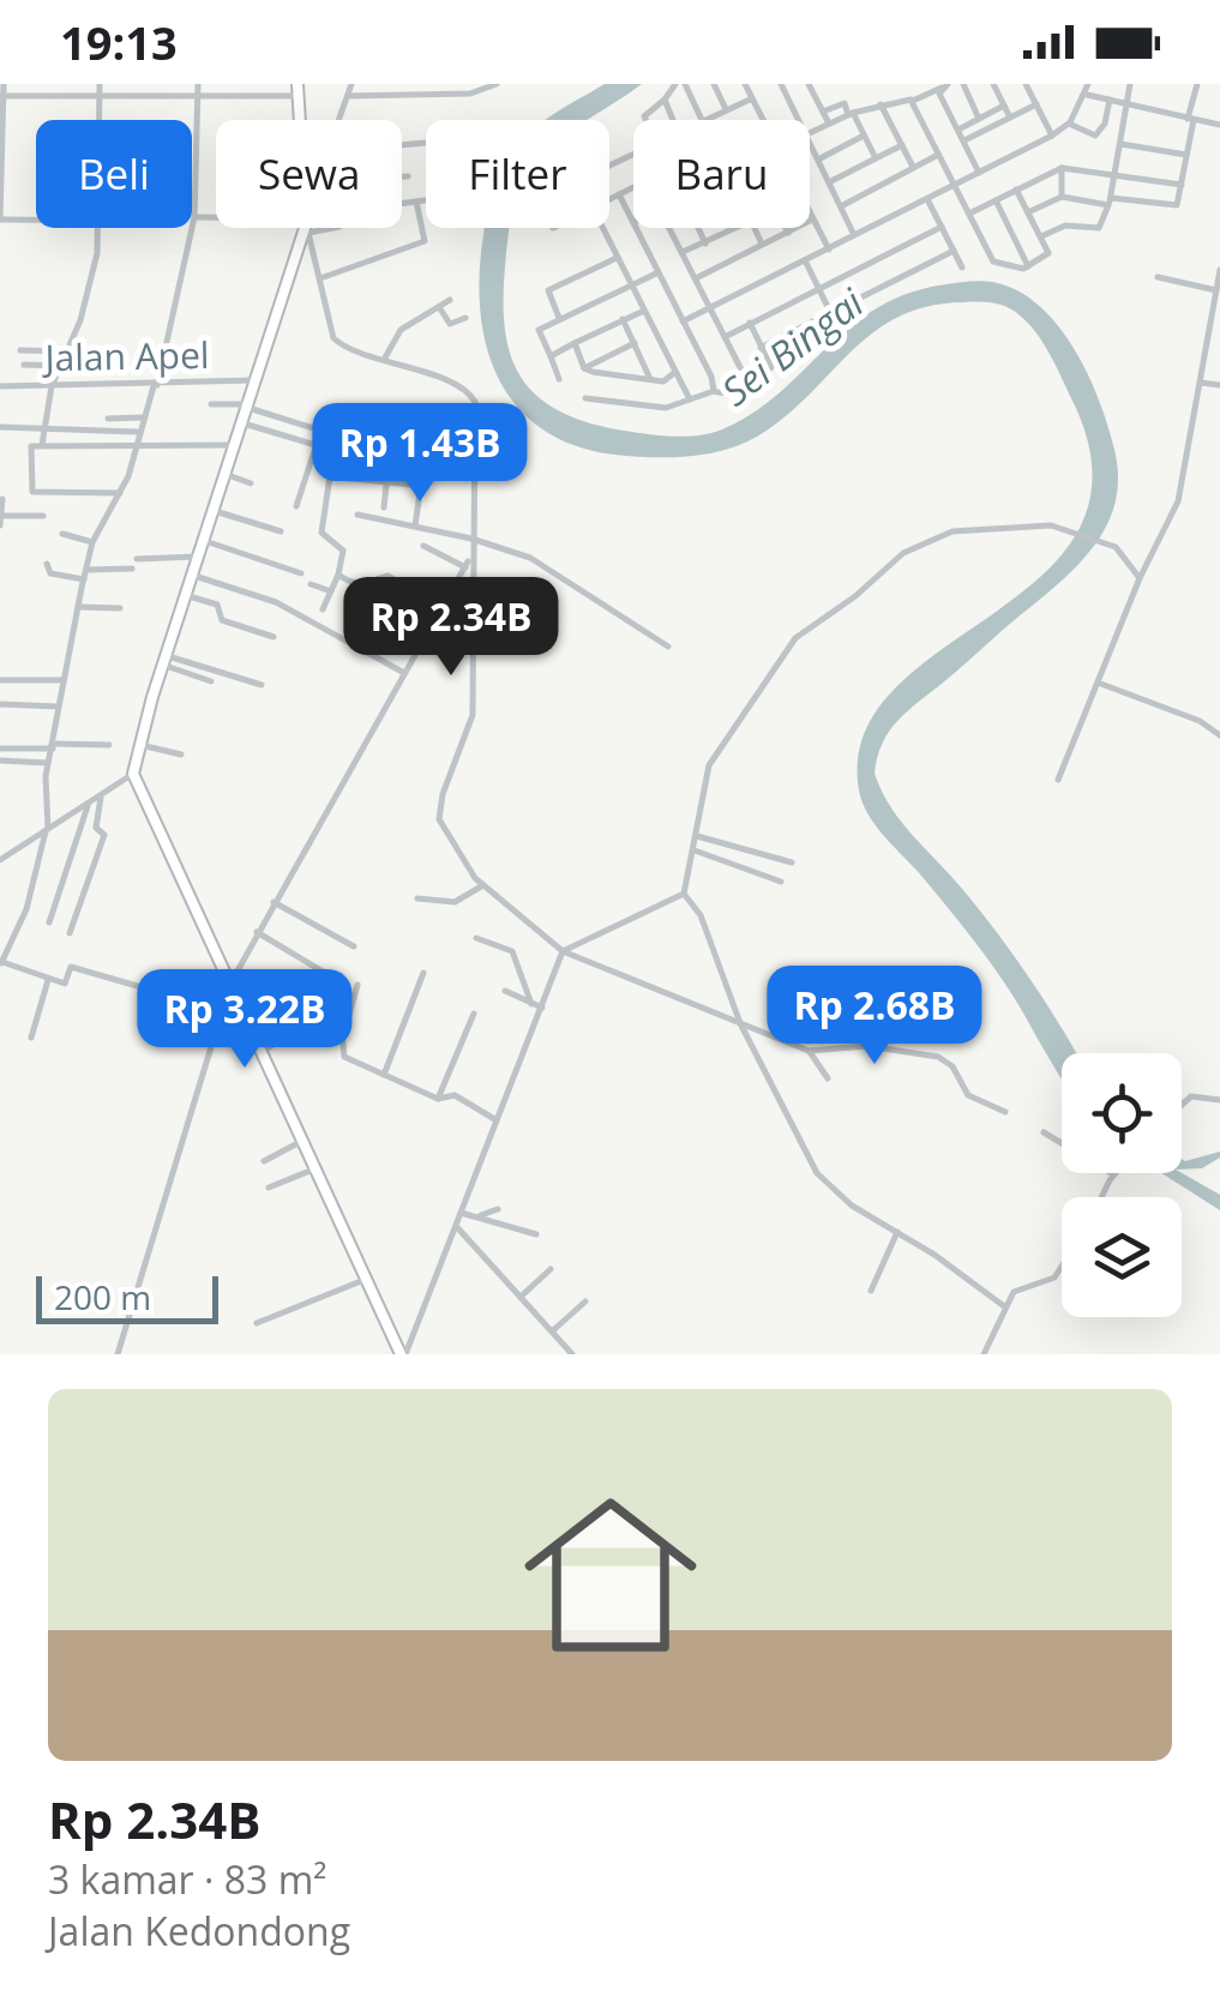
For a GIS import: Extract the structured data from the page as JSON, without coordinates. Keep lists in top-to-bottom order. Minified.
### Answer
{"streets":{"street":["Jalan Apel"]},"water":["Sei Bingai"],"scale_bar":"200 m","page":{"status":"19:13","chip":["Beli","Sewa","Filter","Baru"],"price":["Rp 1.43B","Rp 2.34B","Rp 2.68B","Rp 3.22B"],"scale":"200 m","list":[{"name":"Rp 2.34B","note":"3 kamar · 83 m² · Jalan Kedondong"}]}}
